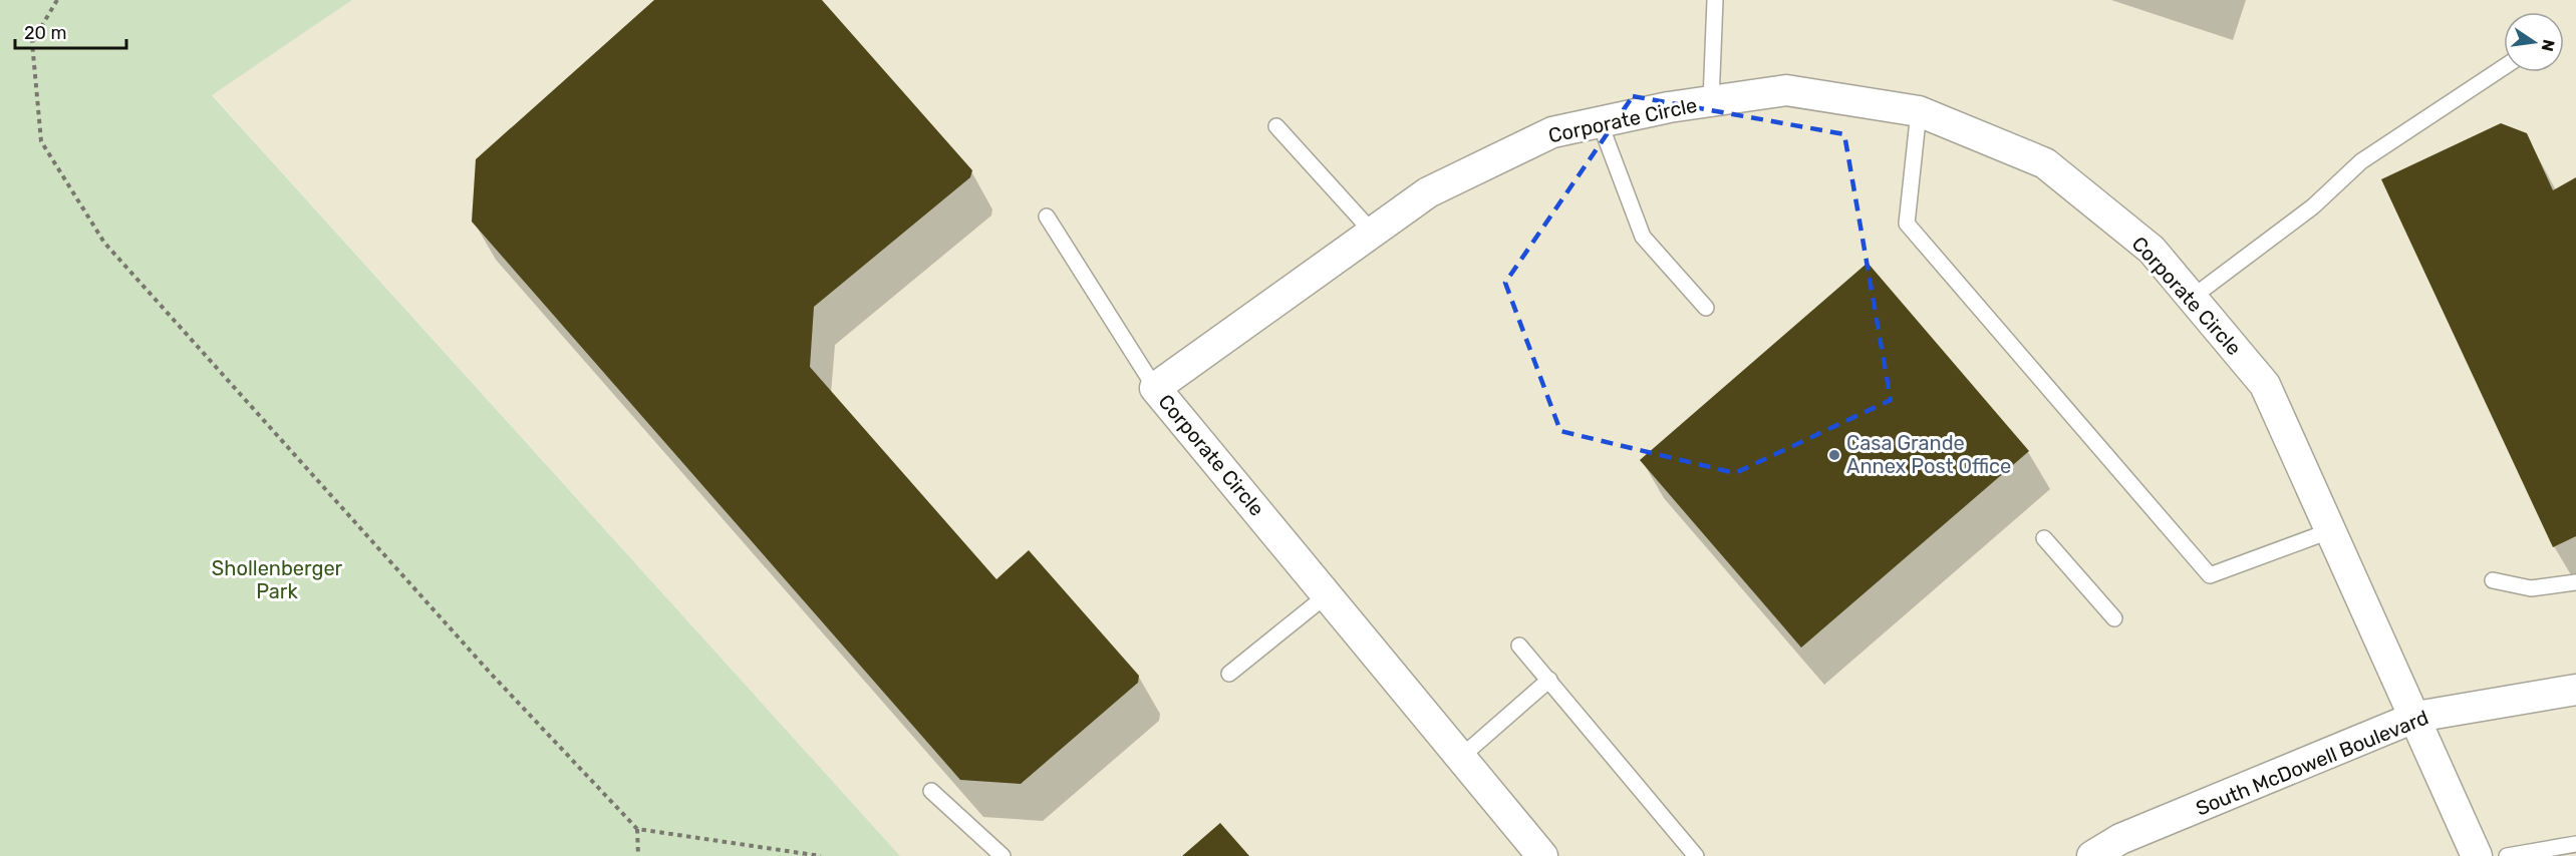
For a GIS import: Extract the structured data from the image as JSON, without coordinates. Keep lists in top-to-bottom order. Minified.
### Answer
{"streets":{"street":["Corporate Circle","South McDowell Boulevard"]},"crossings":[["Corporate Circle","South McDowell Boulevard"]],"parks":["Shollenberger Park"],"places":["Casa Grande Annex Post Office"],"scale_bar":"20 m","north":"right"}
